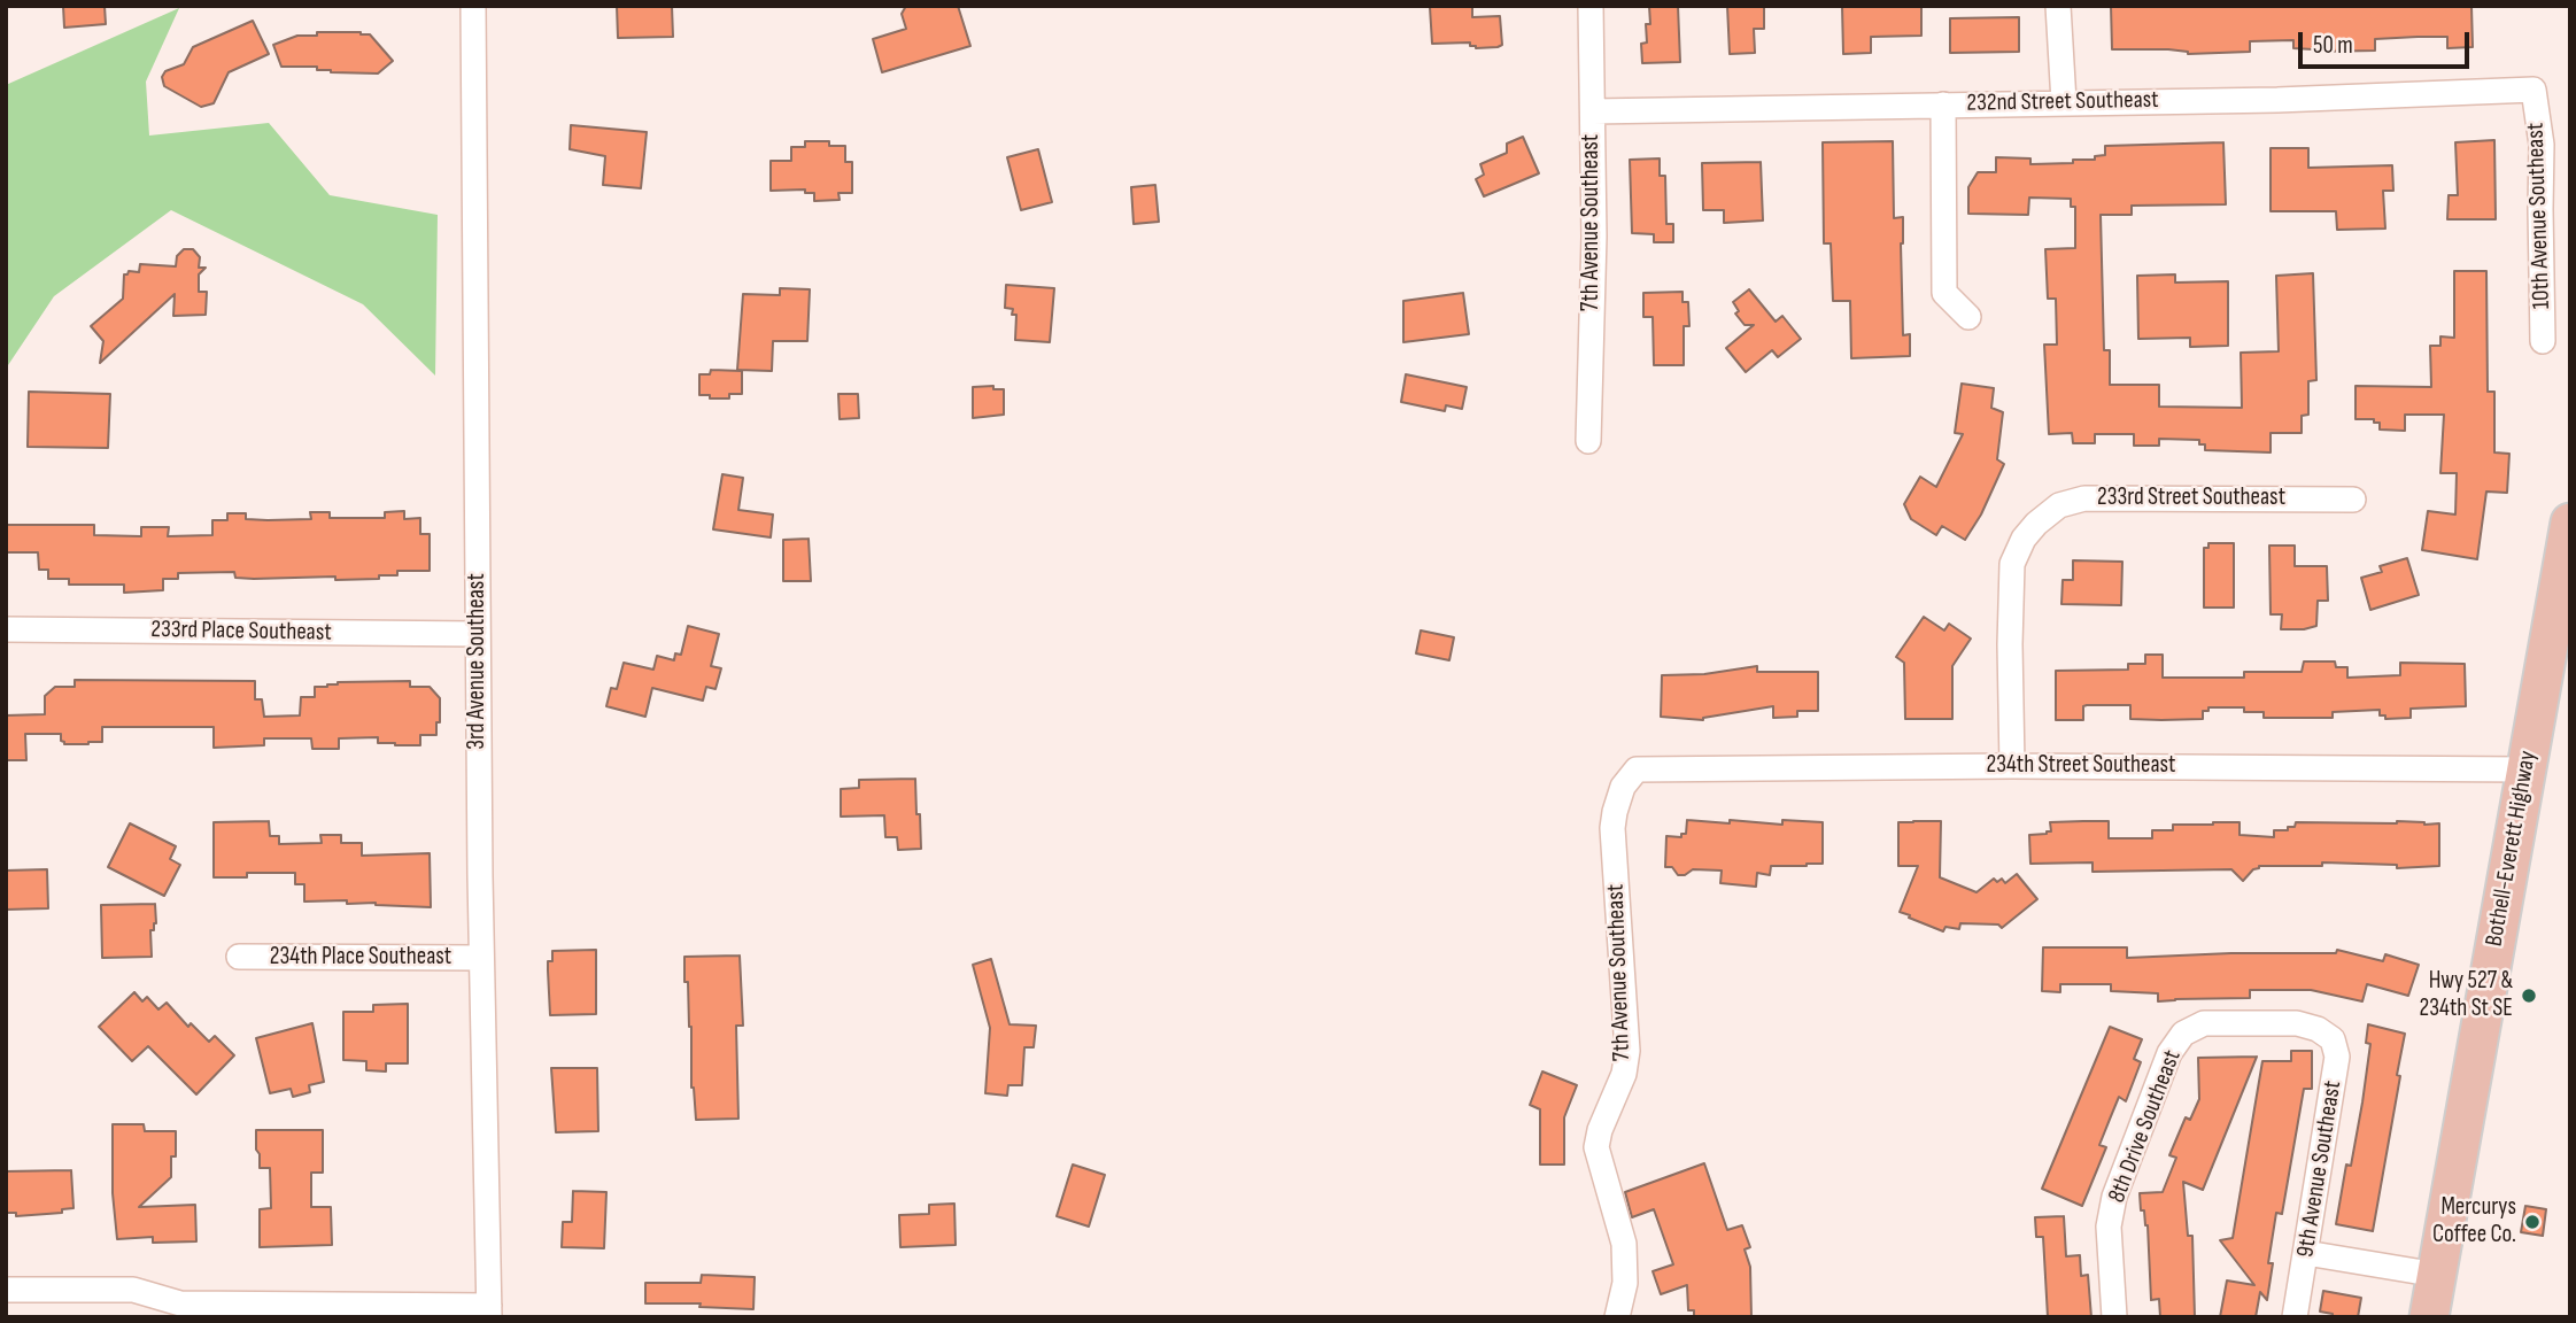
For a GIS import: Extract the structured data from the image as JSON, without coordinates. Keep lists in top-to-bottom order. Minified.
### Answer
{"streets":{"main road":["Bothell-Everett Highway"],"street":["232nd Street Southeast","10th Avenue Southeast","7th Avenue Southeast","233rd Street Southeast","233rd Place Southeast","3rd Avenue Southeast","234th Street Southeast","234th Place Southeast","8th Drive Southeast","9th Avenue Southeast"]},"crossings":[["232nd Street Southeast","10th Avenue Southeast"],["232nd Street Southeast","7th Avenue Southeast"],["7th Avenue Southeast","234th Street Southeast"],["233rd Street Southeast","234th Street Southeast"],["233rd Place Southeast","3rd Avenue Southeast"],["3rd Avenue Southeast","234th Place Southeast"],["234th Street Southeast","Bothell-Everett Highway"],["8th Drive Southeast","9th Avenue Southeast"]],"places":["Hwy 527 & 234th St SE","Mercurys Coffee Co."],"scale_bar":"50 m"}
